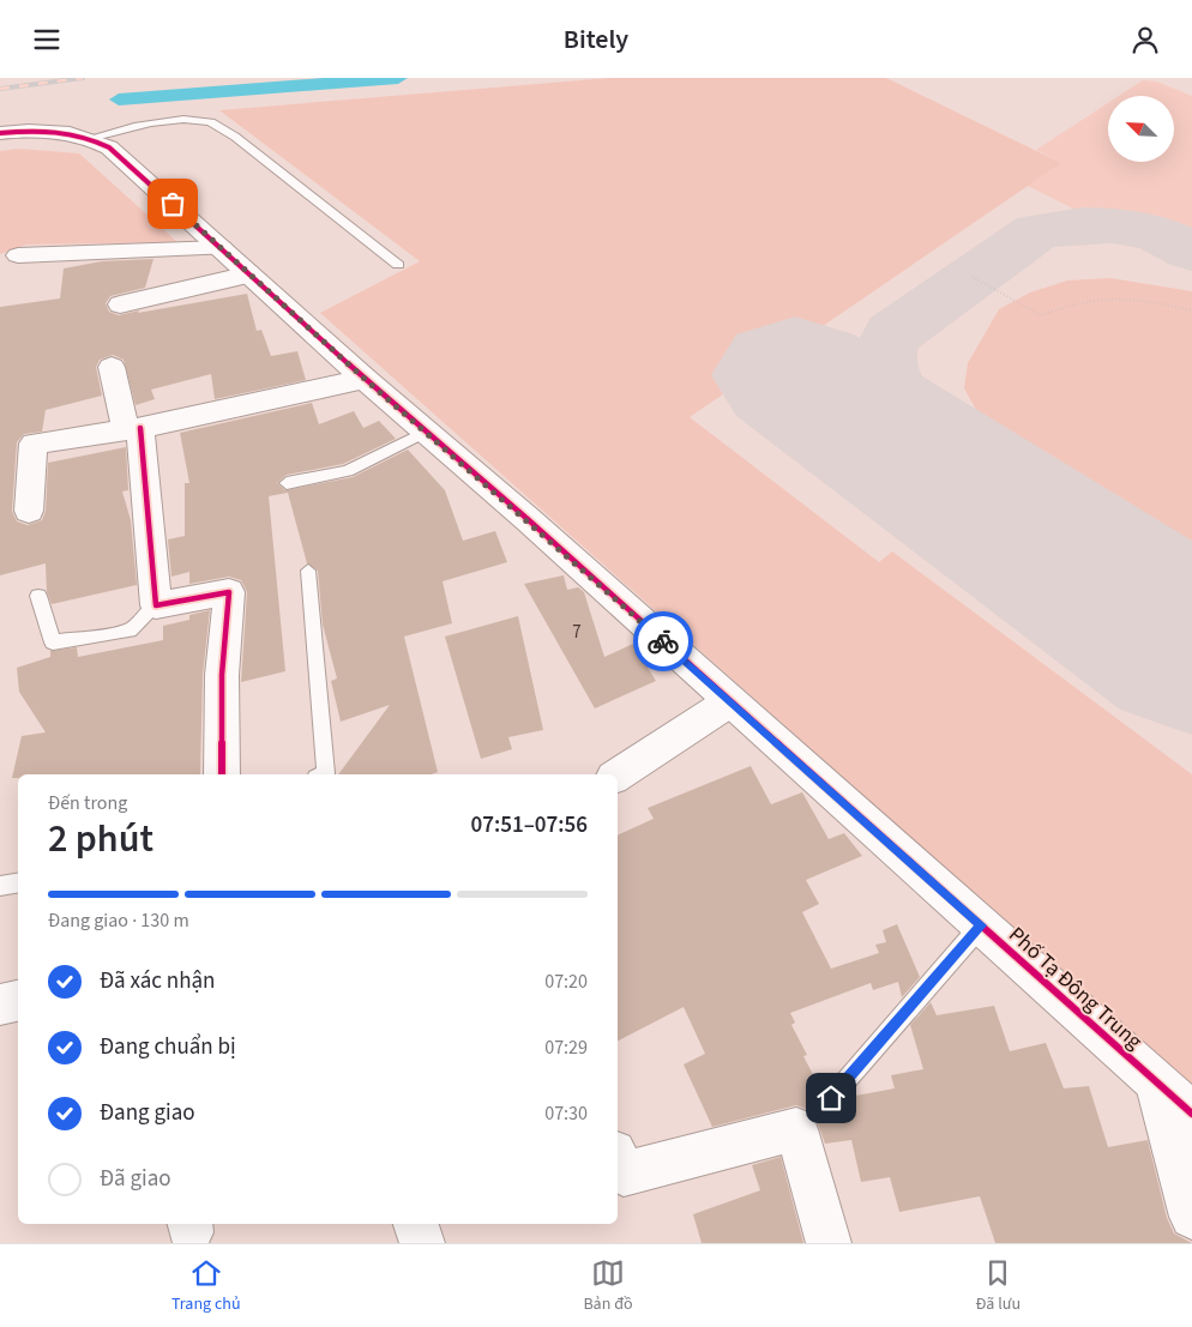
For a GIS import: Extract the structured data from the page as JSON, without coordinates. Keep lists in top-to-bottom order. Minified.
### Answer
{"streets":{"street":["Phố Tạ Đông Trung"]},"house_numbers":["7"],"north":"top left","page":{"header":"Bitely","heading":["2 phút","Đến trong","07:51–07:56"],"bar":"Đang giao · 130 m","list":[["Đã xác nhận","07:20"],["Đang chuẩn bị","07:29"],["Đang giao","07:30"],"Đã giao"],"tabs":["Trang chủ","Bản đồ","Đã lưu"]}}
